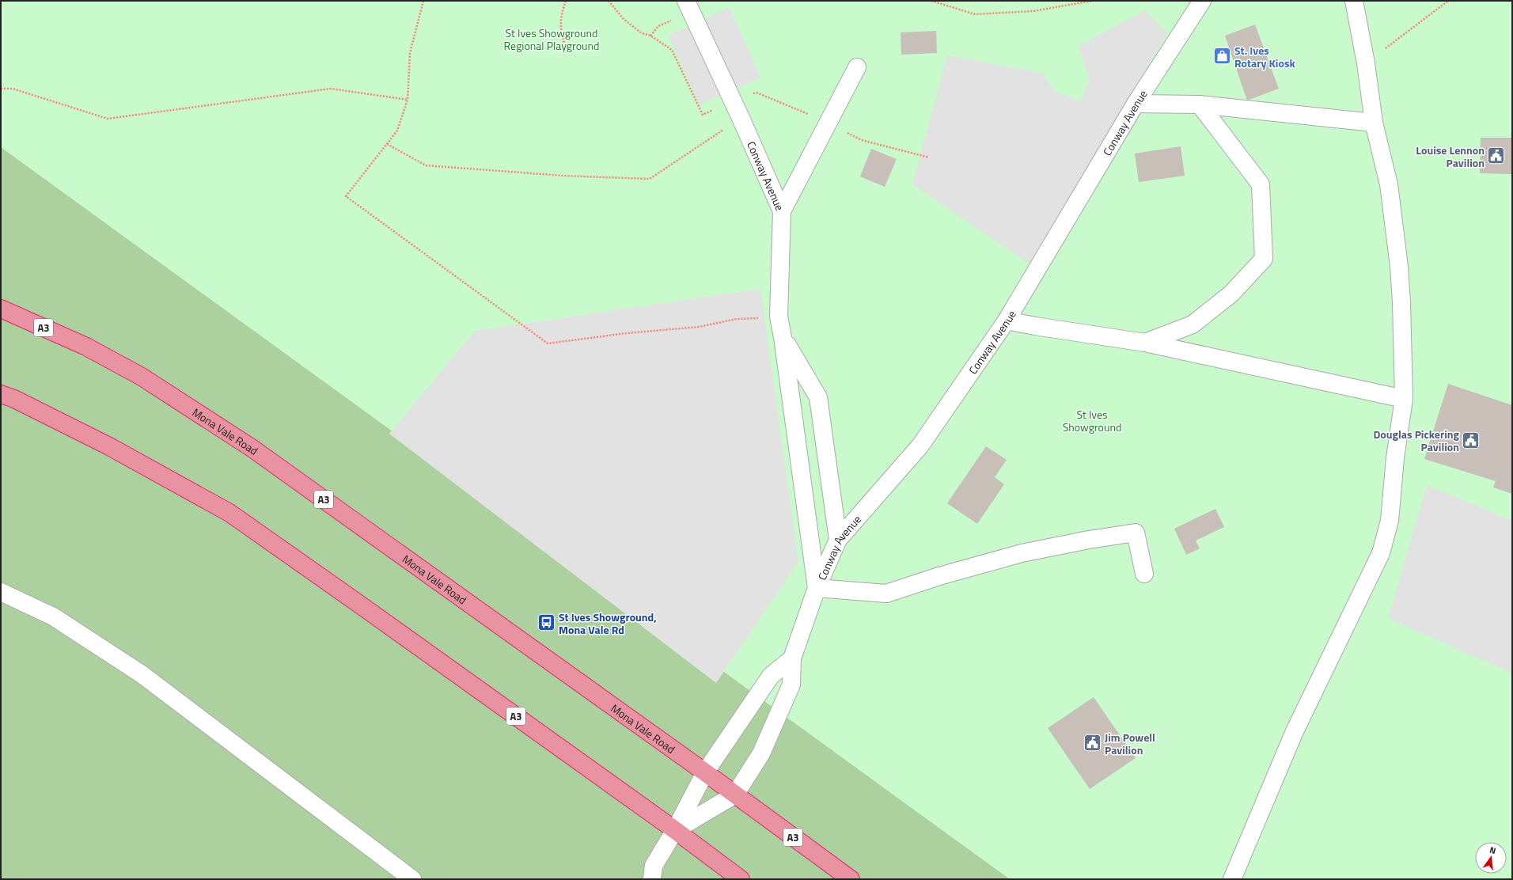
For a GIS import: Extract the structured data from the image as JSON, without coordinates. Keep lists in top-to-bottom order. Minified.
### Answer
{"streets":{"highway":["A3","Mona Vale Road"],"street":["Conway Avenue"]},"parks":["St Ives Showground Regional Playground","St Ives Showground"],"places":{"shop":["St. Ives Rotary Kiosk"],"public building":["Louise Lennon Pavilion","Douglas Pickering Pavilion","Jim Powell Pavilion"],"bus stop":["St Ives Showground, Mona Vale Rd"]},"north":"top"}
